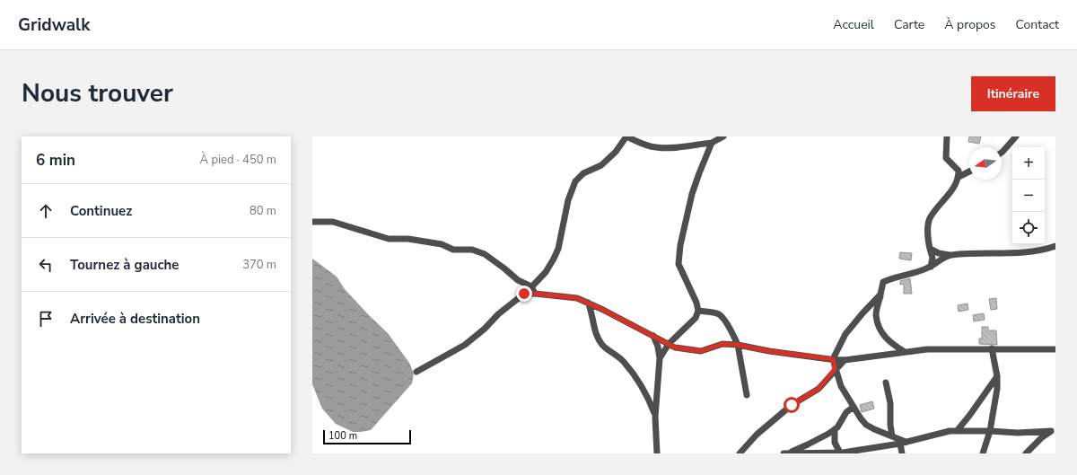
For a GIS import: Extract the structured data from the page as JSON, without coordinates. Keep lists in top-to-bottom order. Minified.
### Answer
{"scale_bar":"100 m","north":"left","page":{"header":"Gridwalk","nav":["Accueil","Carte","À propos","Contact"],"title":"Nous trouver","buttons":"Itinéraire","heading":["6 min","À pied · 450 m"],"map_buttons":["+","−"],"list":[["Continuez","80 m"],["Tournez à gauche","370 m"],"Arrivée à destination"],"scale":"100 m"}}
